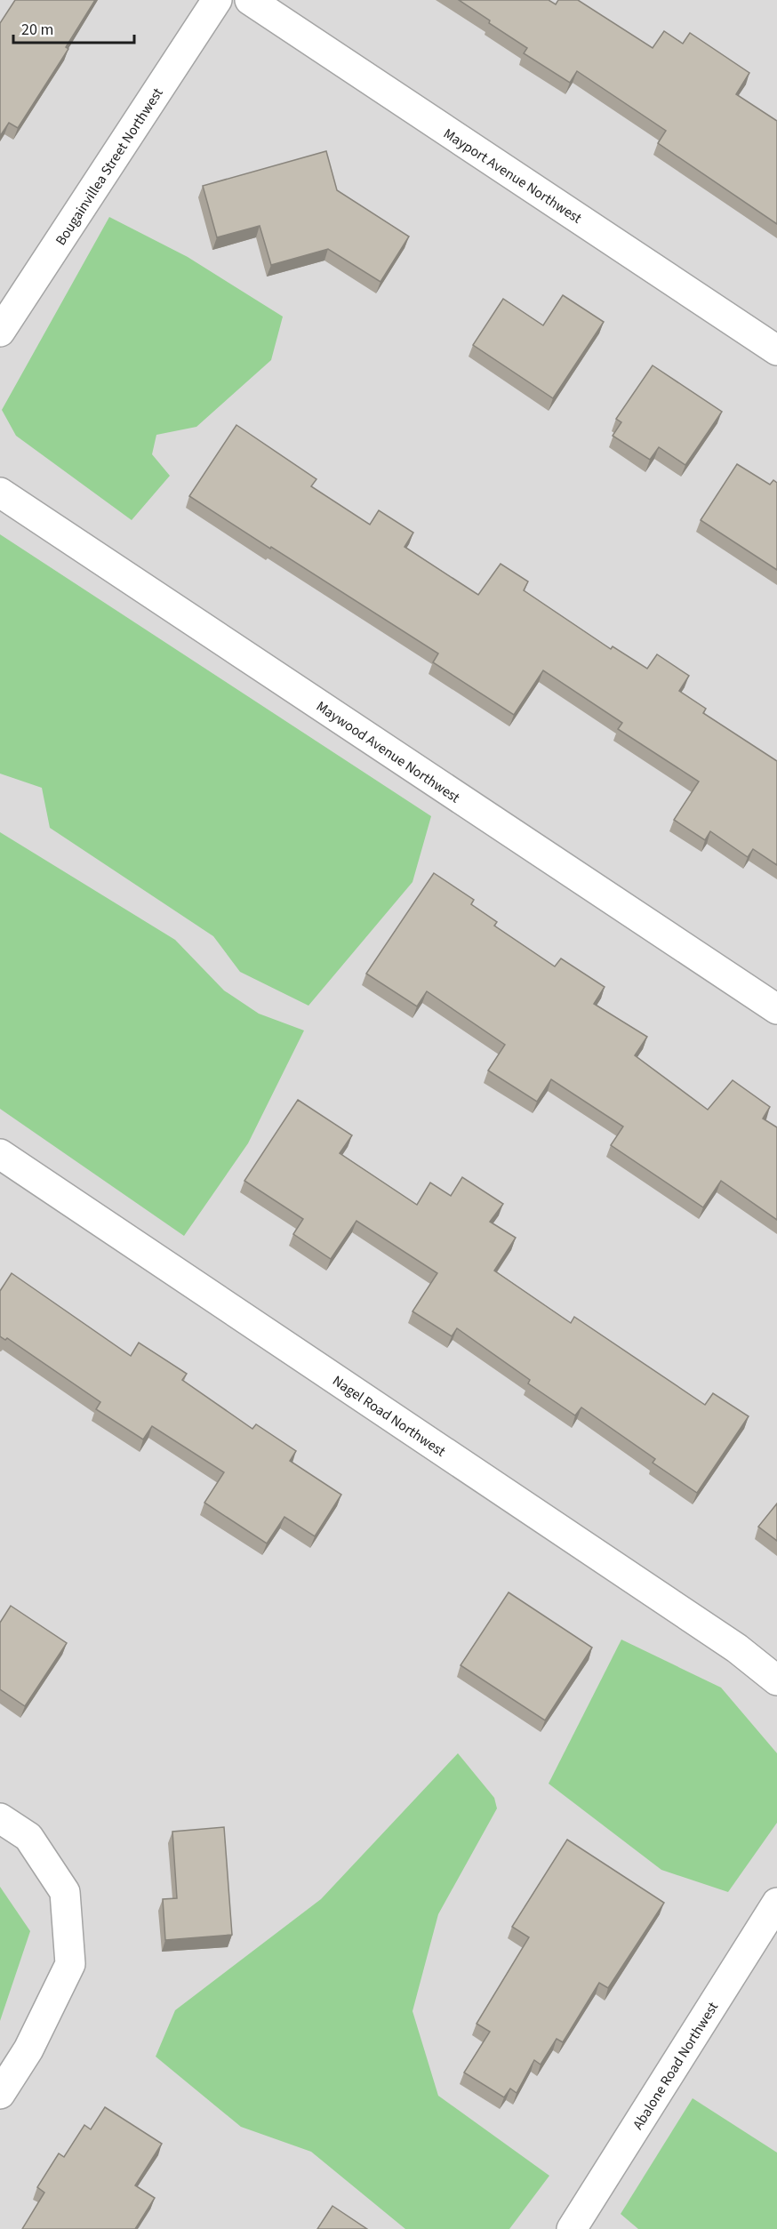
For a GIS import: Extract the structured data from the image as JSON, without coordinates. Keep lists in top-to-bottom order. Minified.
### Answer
{"streets":{"street":["Bougainvillea Street Northwest","Mayport Avenue Northwest","Maywood Avenue Northwest","Nagel Road Northwest","Abalone Road Northwest"]},"scale_bar":"20 m"}
